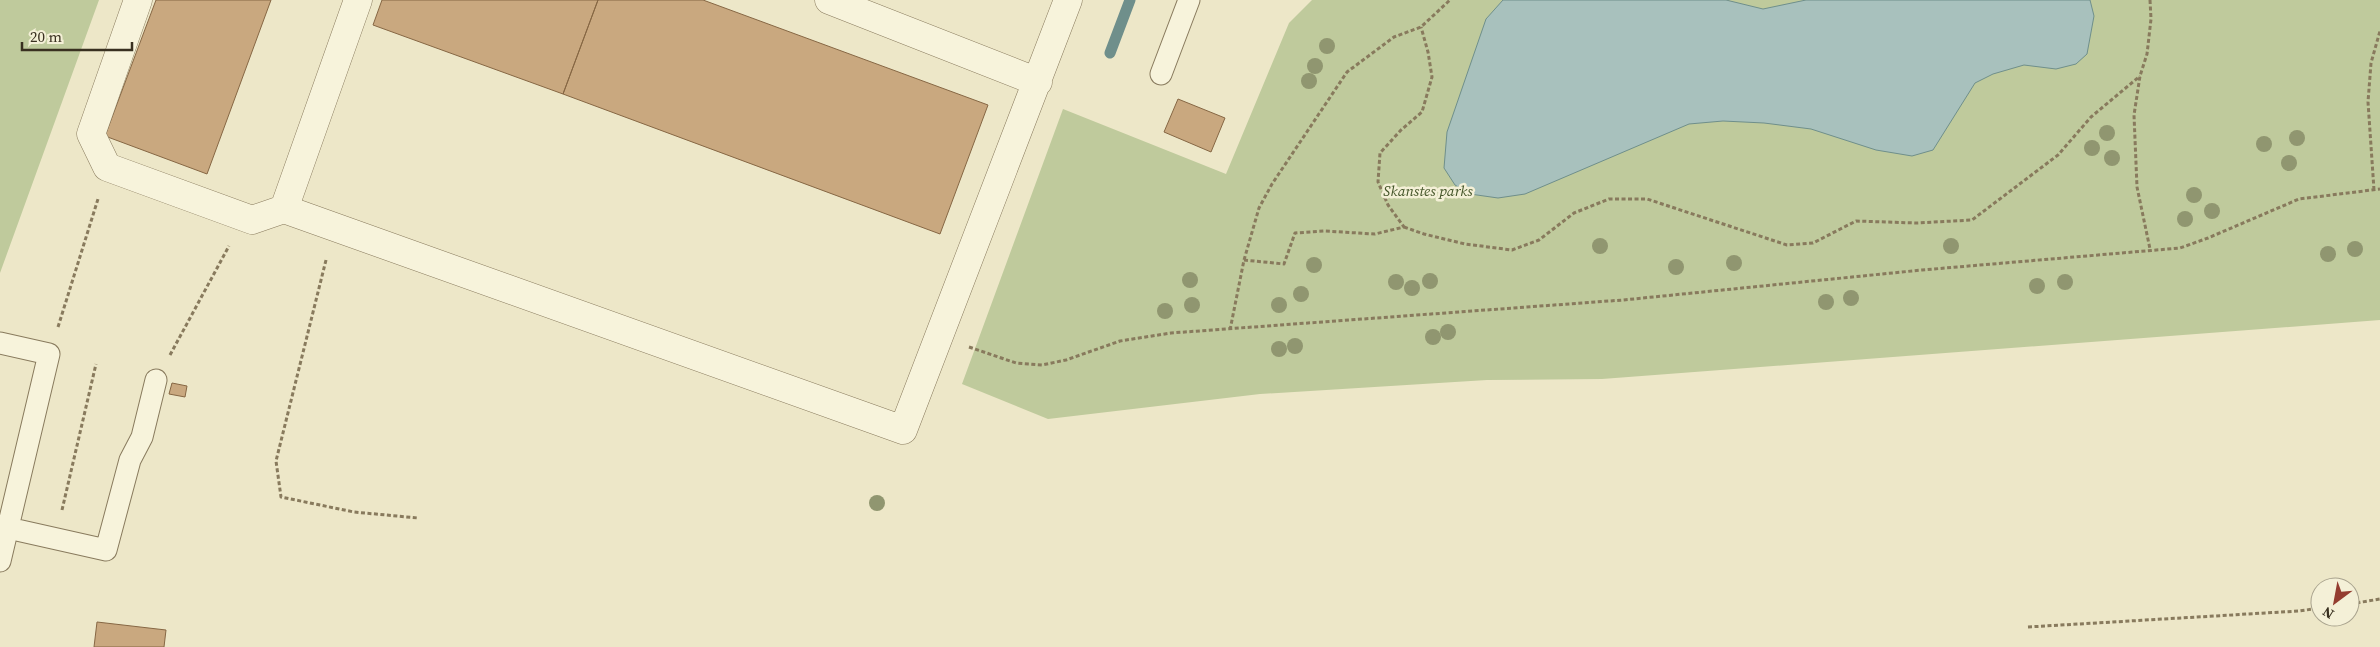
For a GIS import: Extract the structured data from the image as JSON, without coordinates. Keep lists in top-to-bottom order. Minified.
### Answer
{"parks":["Skanstes parks"],"scale_bar":"20 m","north":"bottom left"}
